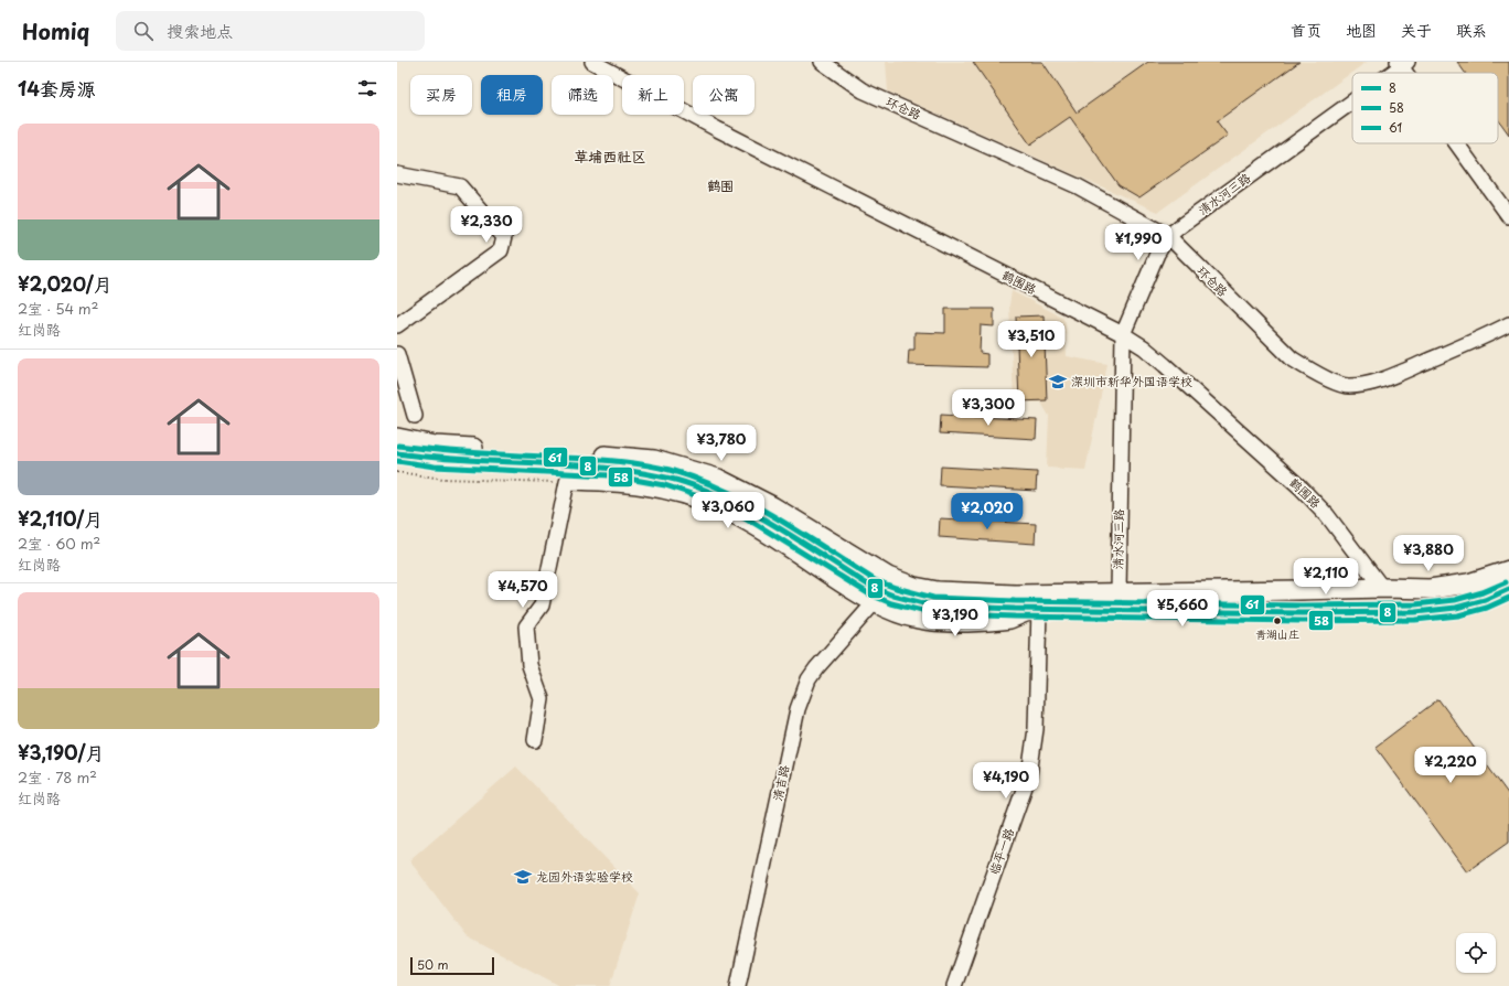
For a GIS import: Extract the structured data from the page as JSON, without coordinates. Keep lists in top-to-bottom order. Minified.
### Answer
{"streets":{"street":["环仓路","清水河三路","鹤围路","清吉路","临平一路"]},"crossings":[["环仓路","清水河三路"],["清水河三路","鹤围路"]],"districts":["草埔西社区","鹤围"],"places":{"school or university":["深圳市新华外国语学校","龙园外语实验学校"],"other":["青湖山庄"]},"lines":["transit line 61","transit line 8","transit line 58"],"legend":["8","58","61"],"scale_bar":"50 m","page":{"header":"Homiq","search":"搜索地点","nav":["首页","地图","关于","联系"],"heading":"14套房源","chip":["买房","租房","筛选","新上","公寓"],"list":[{"name":"¥2,020/月","note":"2室 · 54 m² · 红岗路"},{"name":"¥2,110/月","note":"2室 · 60 m² · 红岗路"},{"name":"¥3,190/月","note":"2室 · 78 m² · 红岗路"}],"price":["¥2,330","¥1,990","¥3,510","¥3,300","¥3,780","¥3,060","¥2,020","¥3,880","¥2,110","¥4,570","¥5,660","¥3,190","¥2,220","¥4,190"],"scale":"50 m"}}
